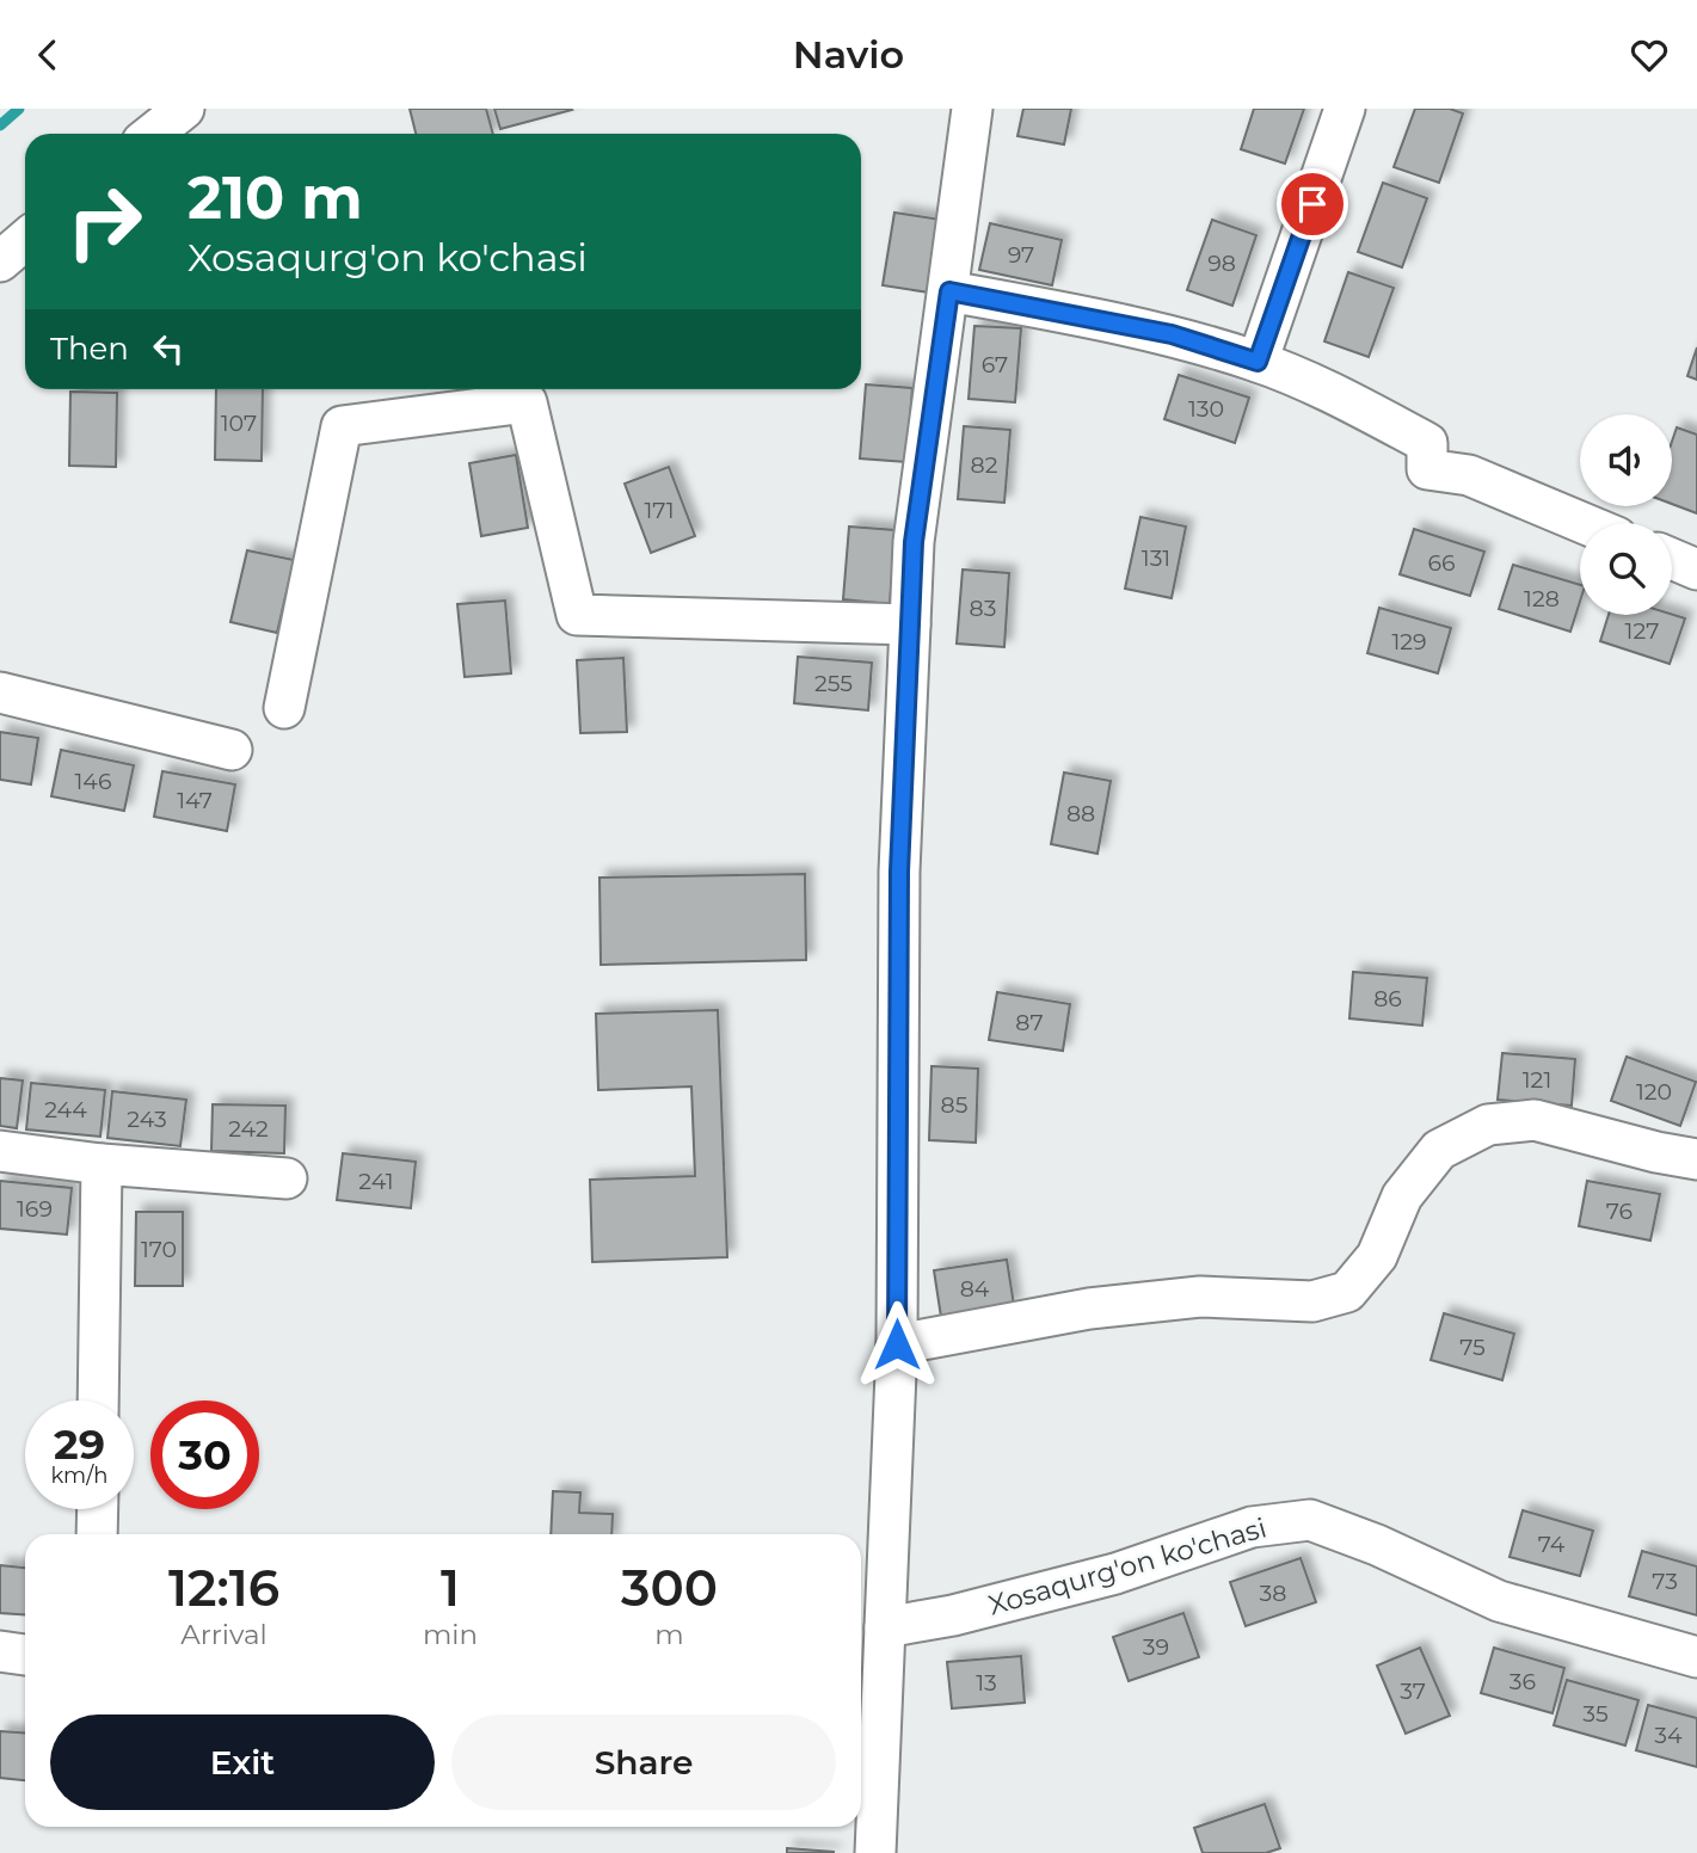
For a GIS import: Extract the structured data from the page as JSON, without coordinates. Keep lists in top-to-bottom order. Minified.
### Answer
{"streets":{"street":["Xosaqurg'on ko'chasi"]},"house_numbers":["97","98","67","130","107","82","171","131","66","128","83","127","129","255","146","147","88","86","87","121","120","85","244","243","242","241","169","76","170","84","75","74","73","38","39","36","13","37","35","34"],"page":{"header":"Navio","turn":["210 m","Xosaqurg'on ko'chasi"],"then":"Then","speed":"29 km/h","limit":"30","eta":["12:16","Arrival","1","min","300","m"],"buttons":["Exit","Share"]}}
